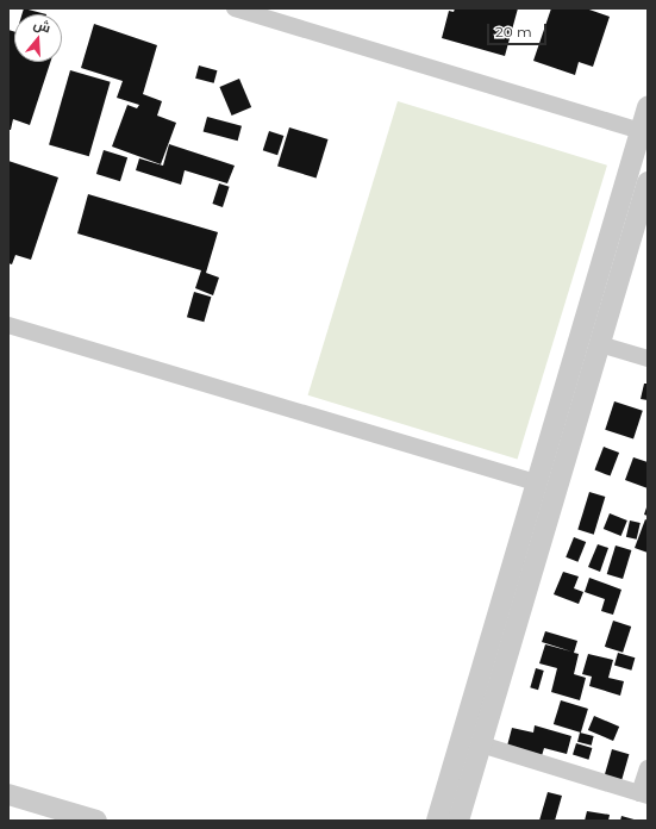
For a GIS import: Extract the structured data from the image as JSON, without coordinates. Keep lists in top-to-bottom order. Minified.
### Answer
{"scale_bar":"20 m","north":"top"}
